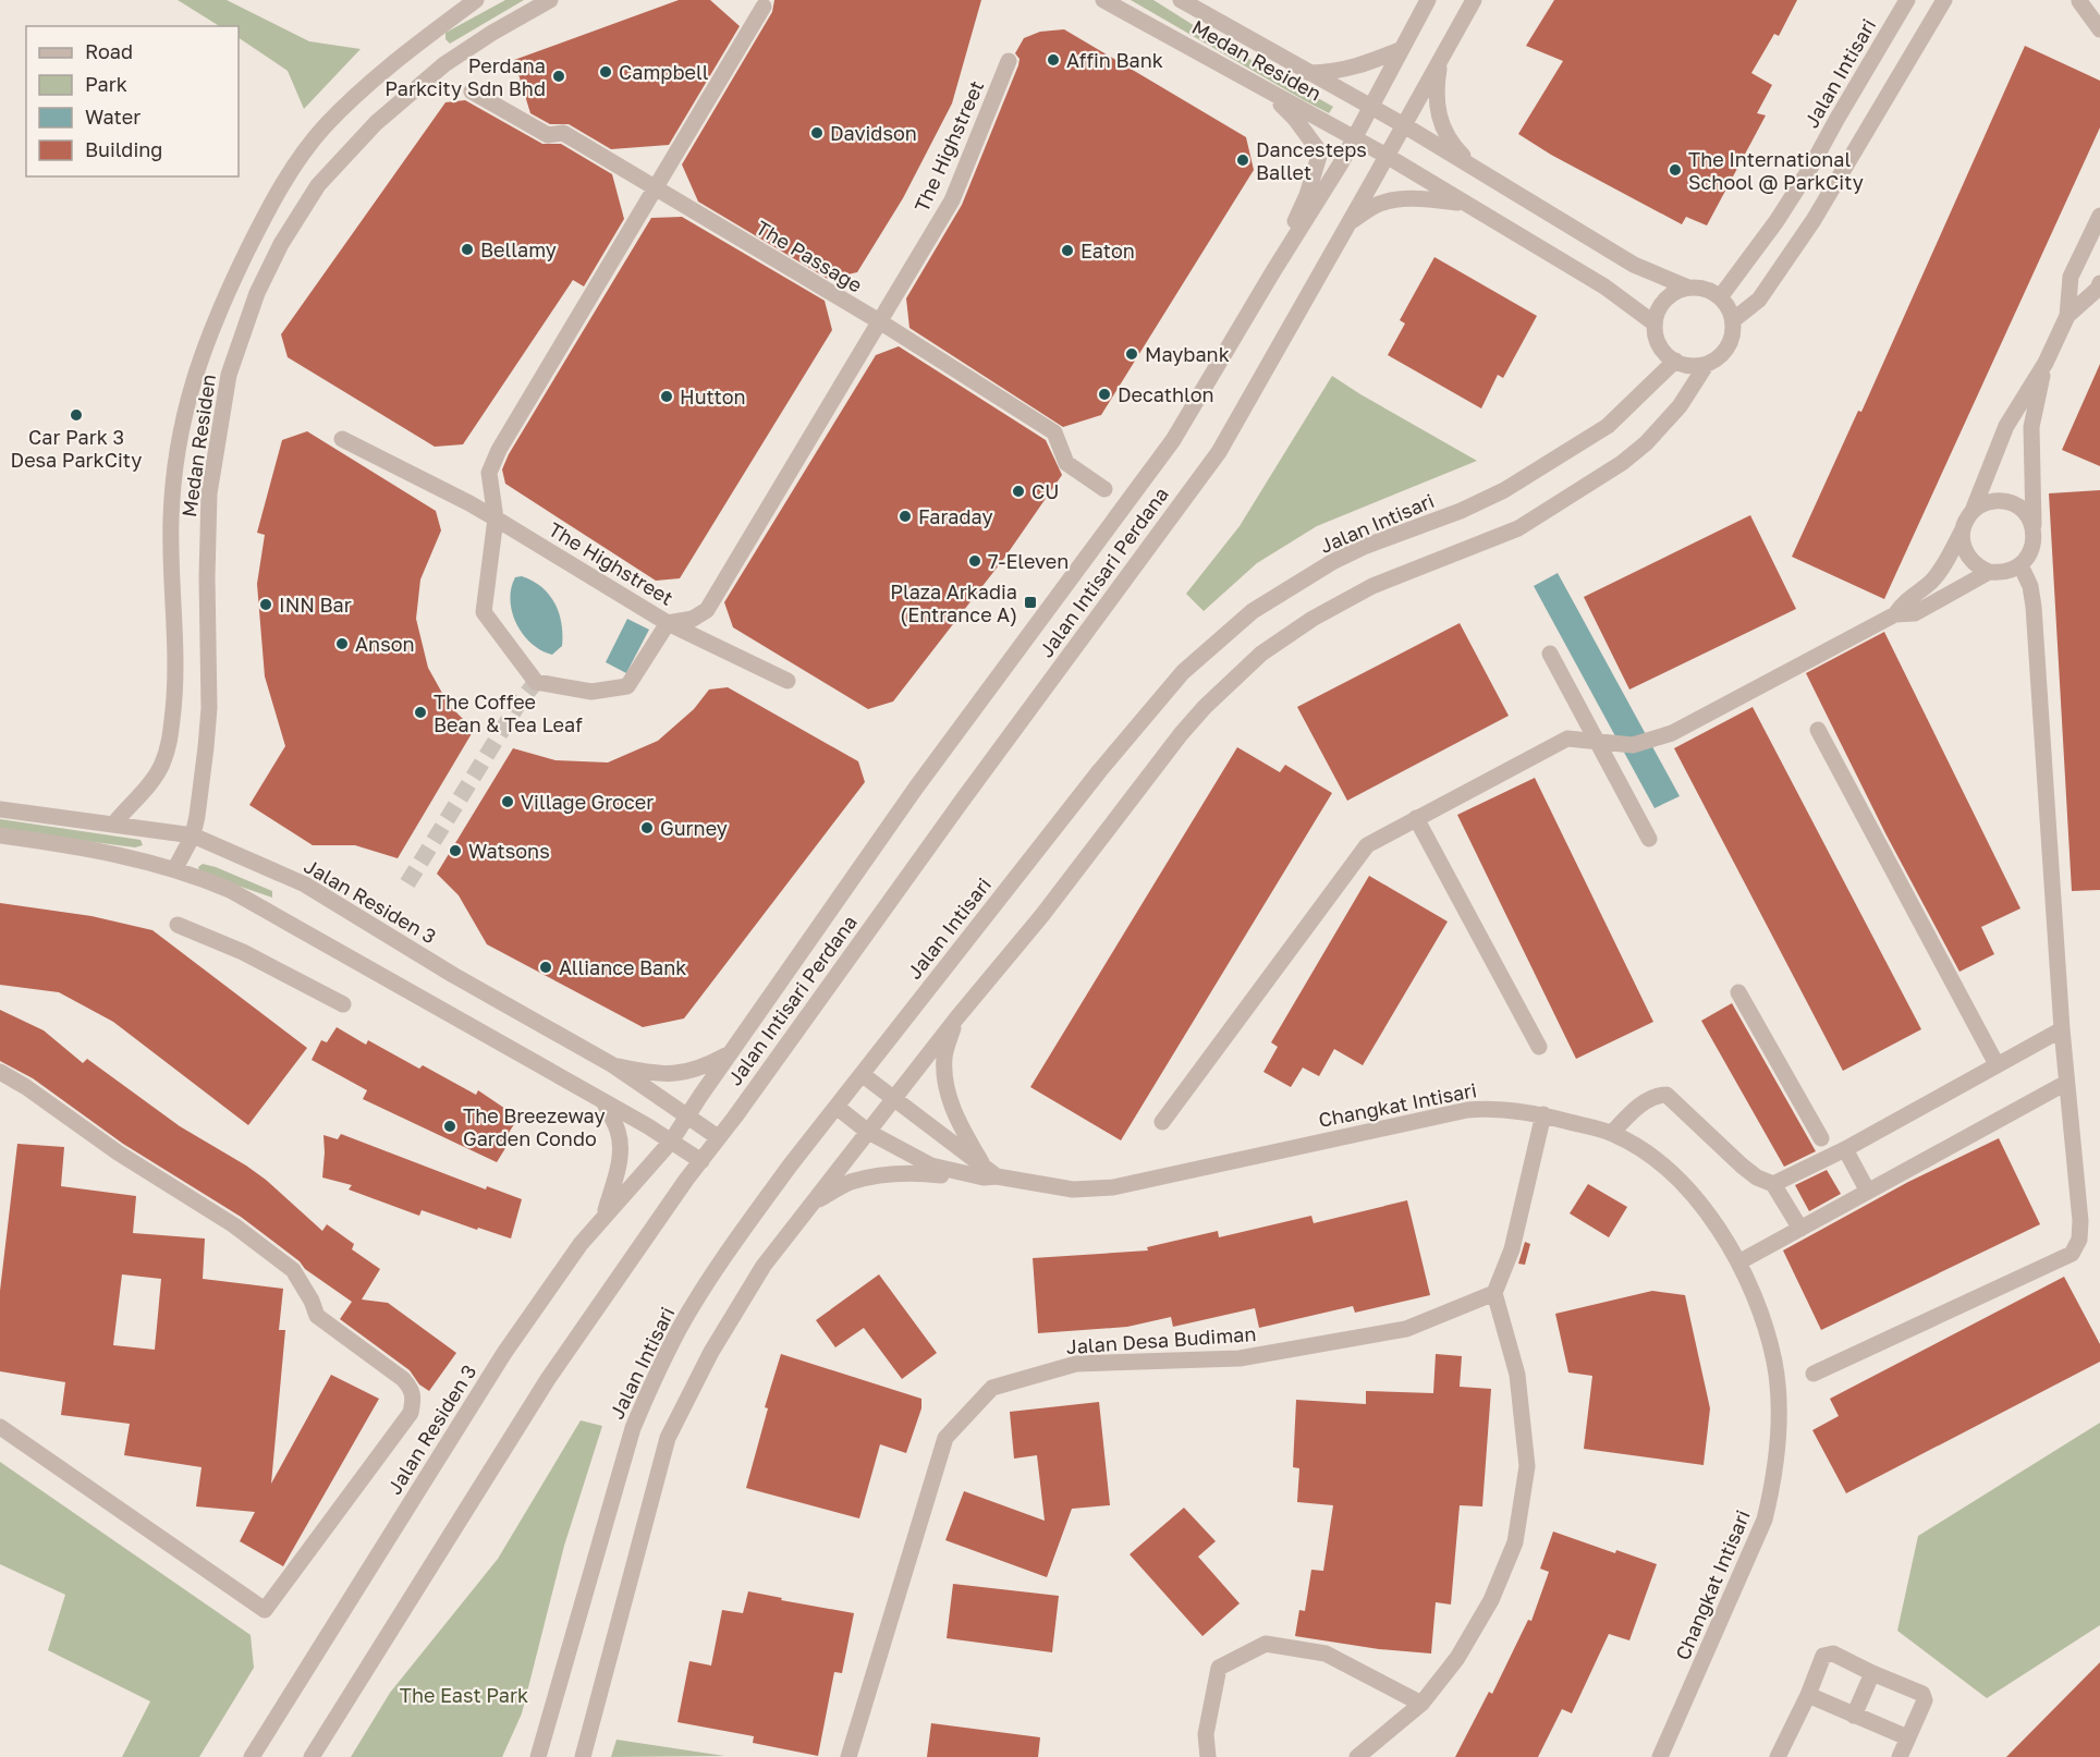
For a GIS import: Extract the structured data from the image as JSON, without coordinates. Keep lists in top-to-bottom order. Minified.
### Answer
{"streets":{"street":["Medan Residen","Jalan Intisari","The Highstreet","The Passage","Jalan Intisari Perdana","Jalan Residen 3","Changkat Intisari","Jalan Desa Budiman"]},"crossings":[["Medan Residen","Jalan Intisari Perdana"],["Medan Residen","Jalan Residen 3"],["Jalan Intisari","Changkat Intisari"],["The Highstreet","The Passage"],["Jalan Intisari Perdana","Jalan Residen 3"]],"parks":["The East Park"],"places":{"other":["Affin Bank","Campbell","Perdana Parkcity Sdn Bhd","Davidson","Dancesteps Ballet","The International School @ ParkCity","Bellamy","Eaton","Maybank","Decathlon","Hutton","Car Park 3 Desa ParkCity","CU","Faraday","7-Eleven","INN Bar","Anson","The Coffee Bean & Tea Leaf","Village Grocer","Gurney","Watsons","Alliance Bank","The Breezeway Garden Condo"],"transit":["Plaza Arkadia (Entrance A)"]},"legend":["Road","Park","Water","Building"]}
